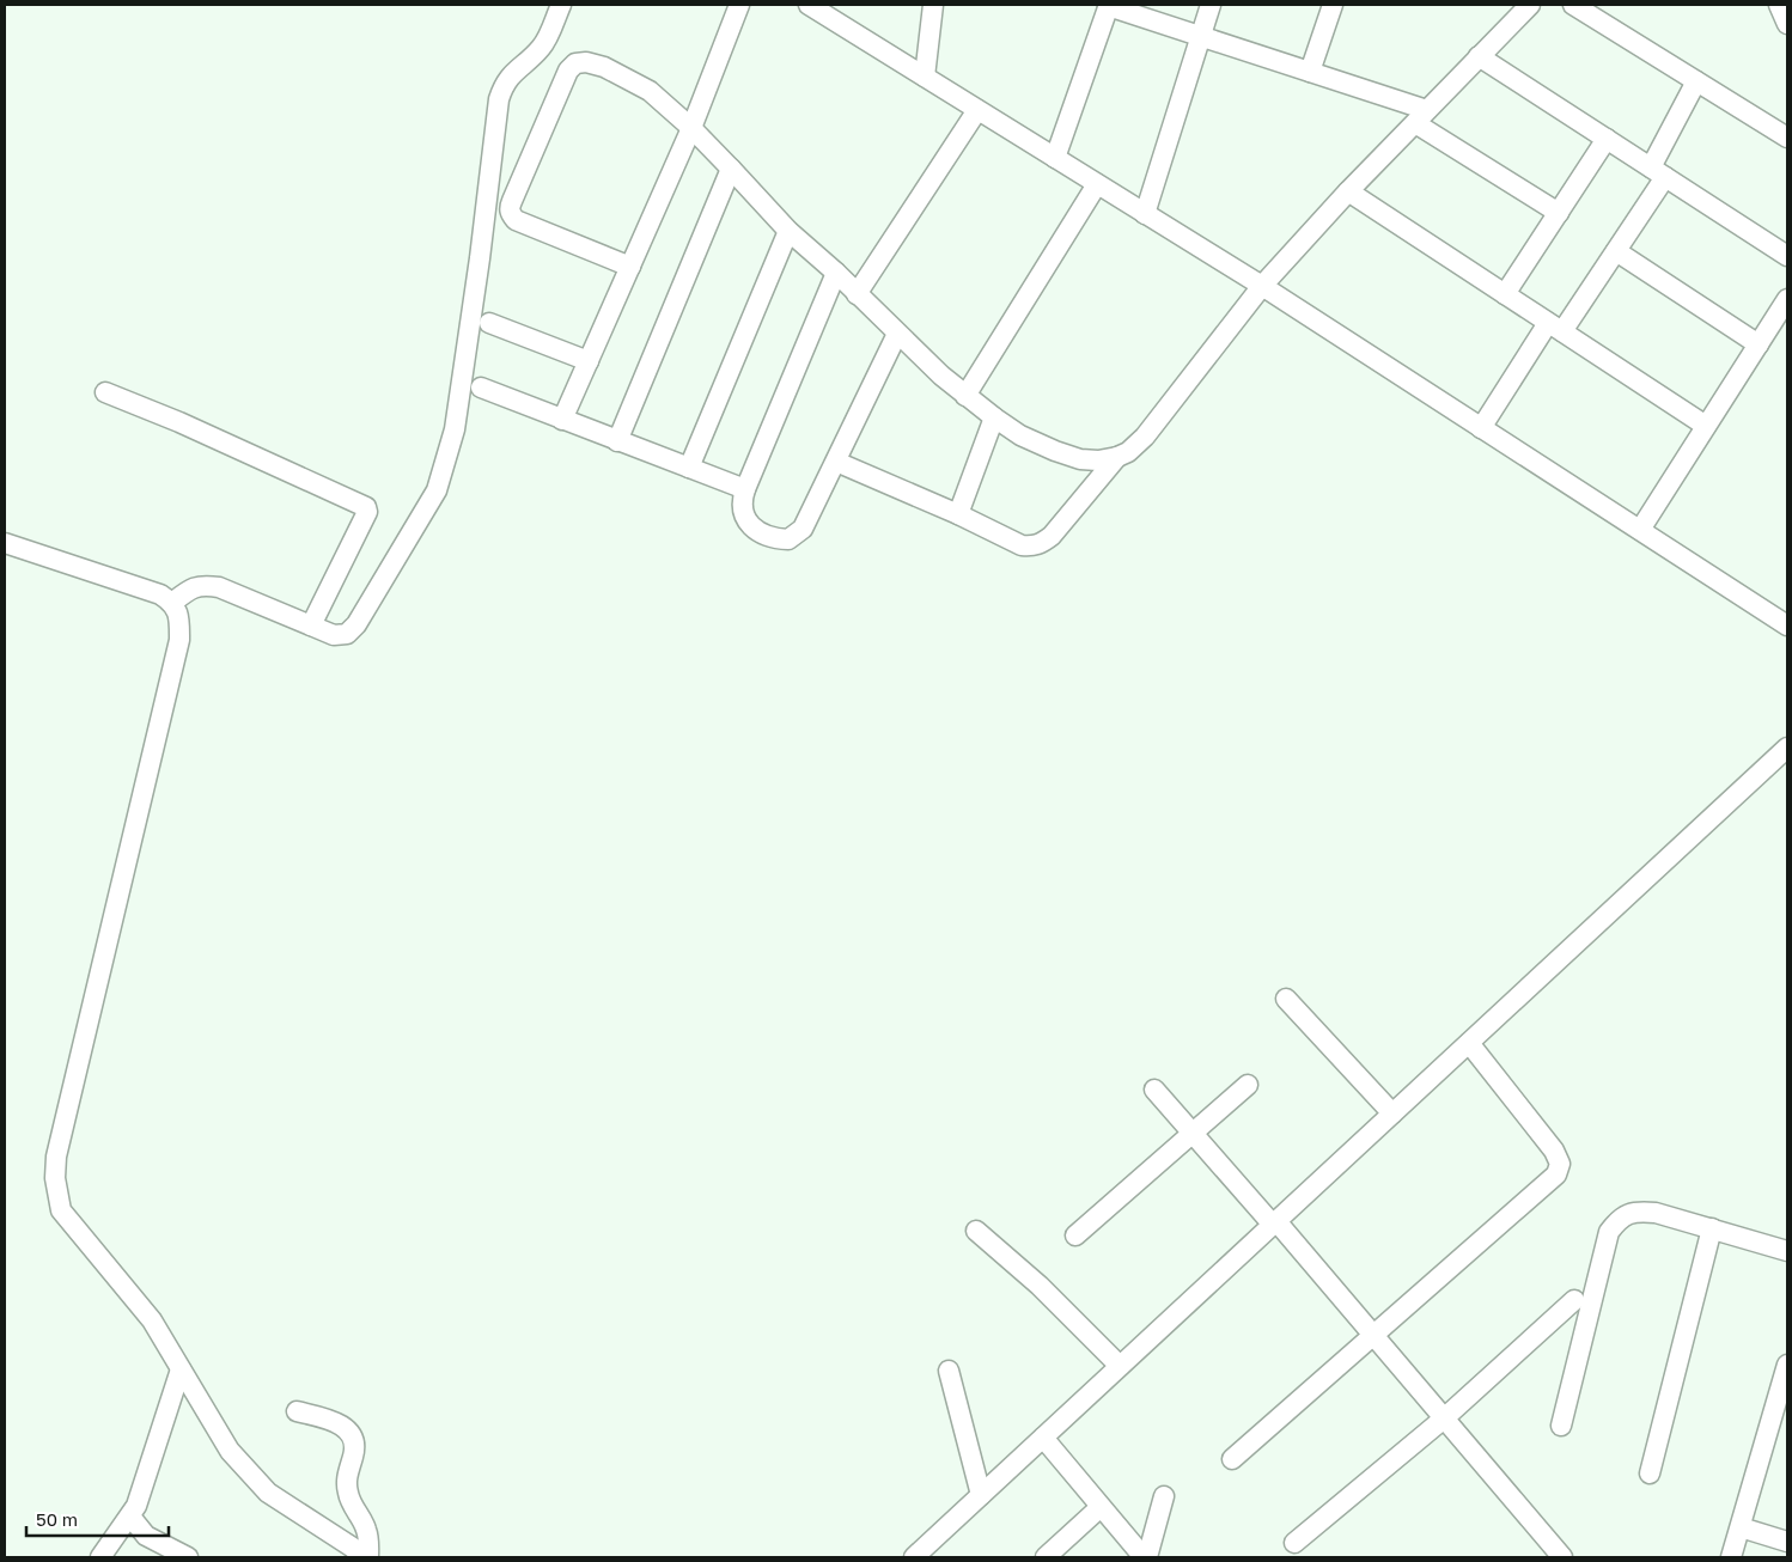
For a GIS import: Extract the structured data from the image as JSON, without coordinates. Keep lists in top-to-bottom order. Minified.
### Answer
{"scale_bar":"50 m"}
